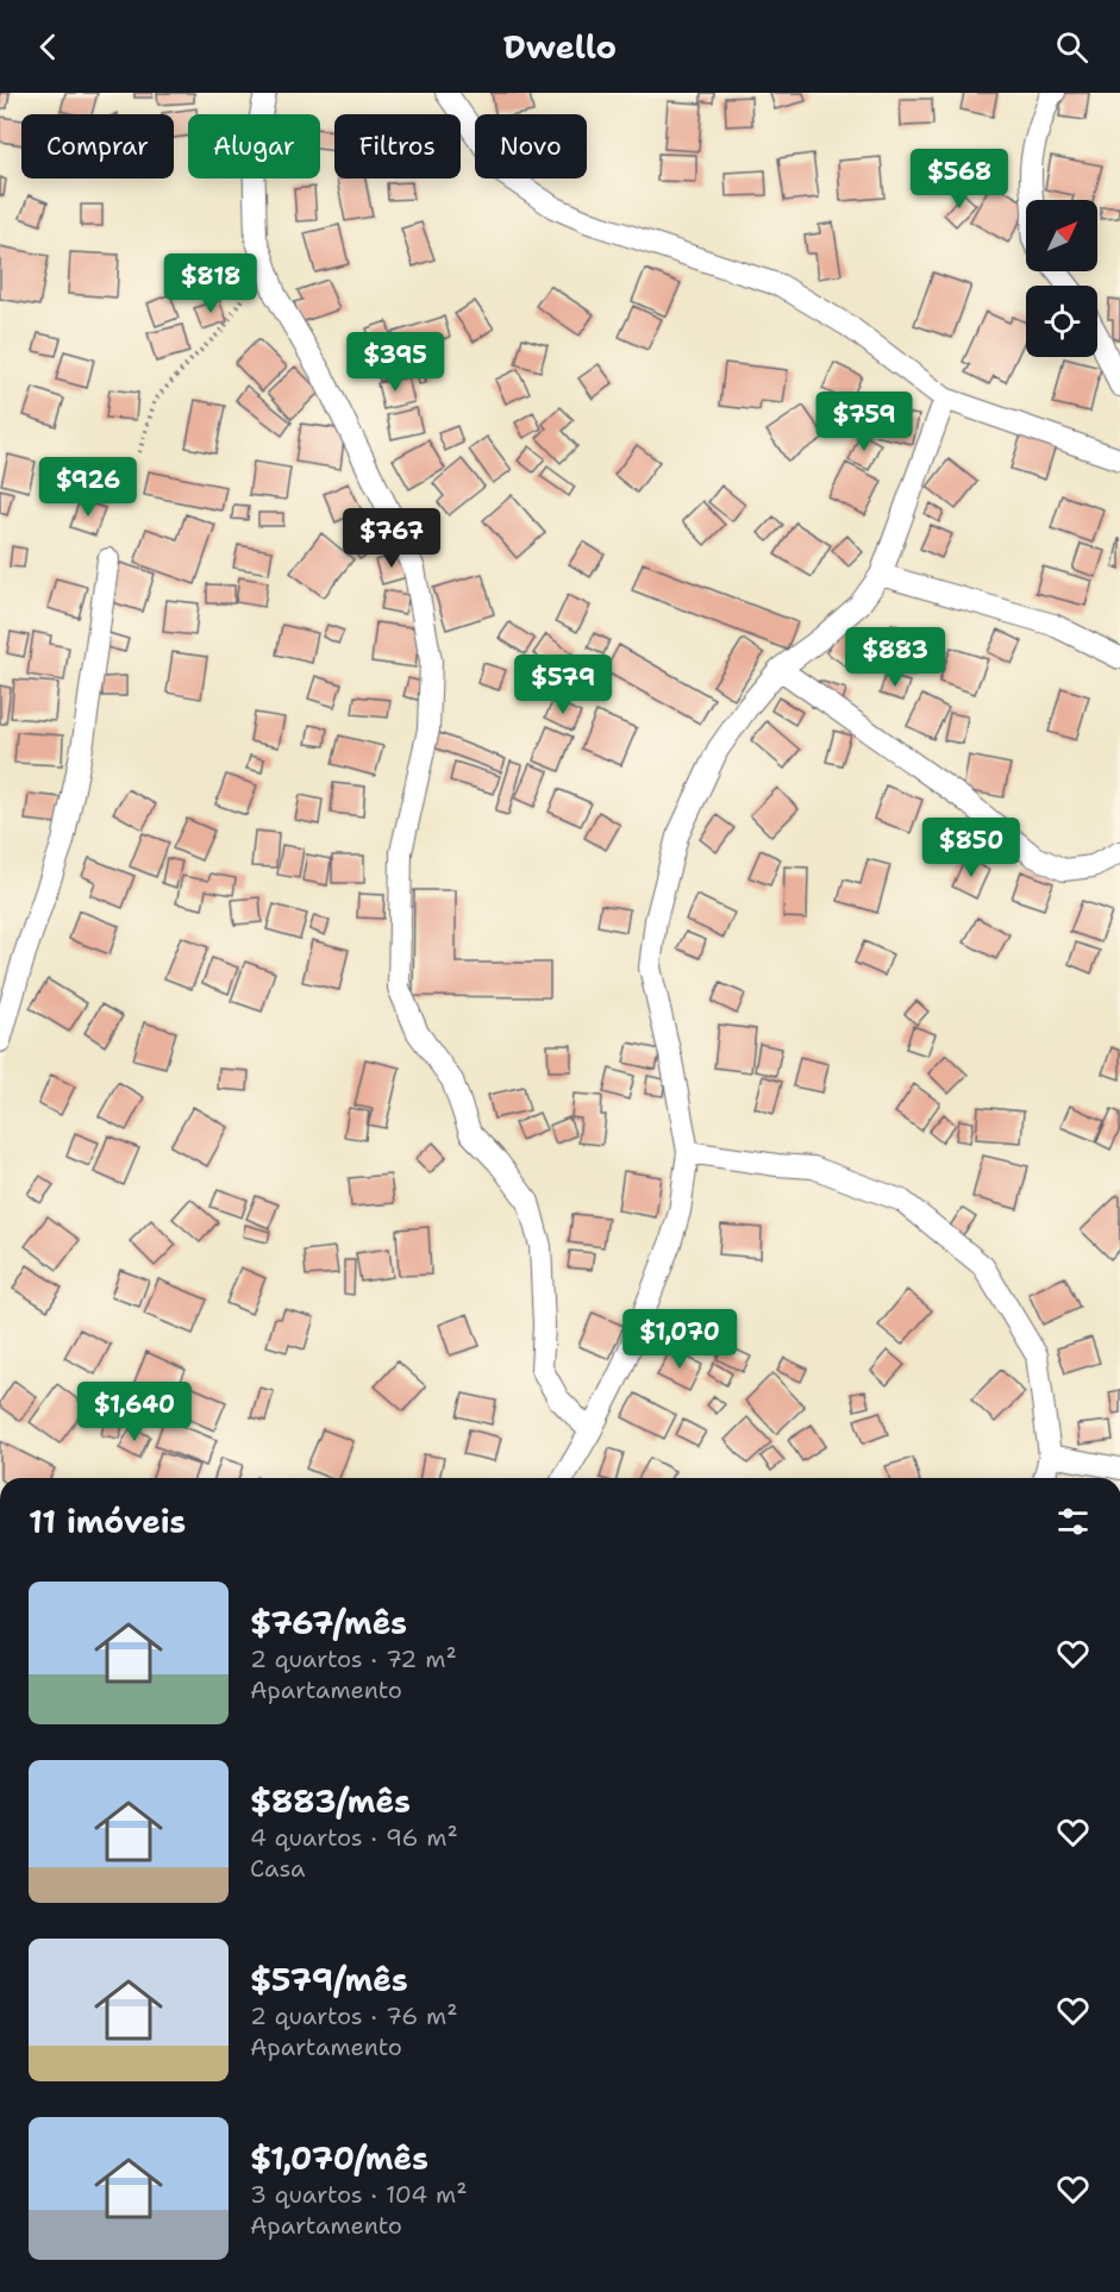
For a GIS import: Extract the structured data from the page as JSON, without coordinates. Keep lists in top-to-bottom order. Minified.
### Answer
{"north":"top right","page":{"header":"Dwello","chip":["Comprar","Alugar","Filtros","Novo"],"price":["$568","$818","$395","$759","$926","$767","$883","$579","$850","$1,070","$1,640"],"heading":"11 imóveis","list":[{"name":"$767/mês","note":"2 quartos · 72 m² · Apartamento"},{"name":"$883/mês","note":"4 quartos · 96 m² · Casa"},{"name":"$579/mês","note":"2 quartos · 76 m² · Apartamento"},{"name":"$1,070/mês","note":"3 quartos · 104 m² · Apartamento"}]}}
